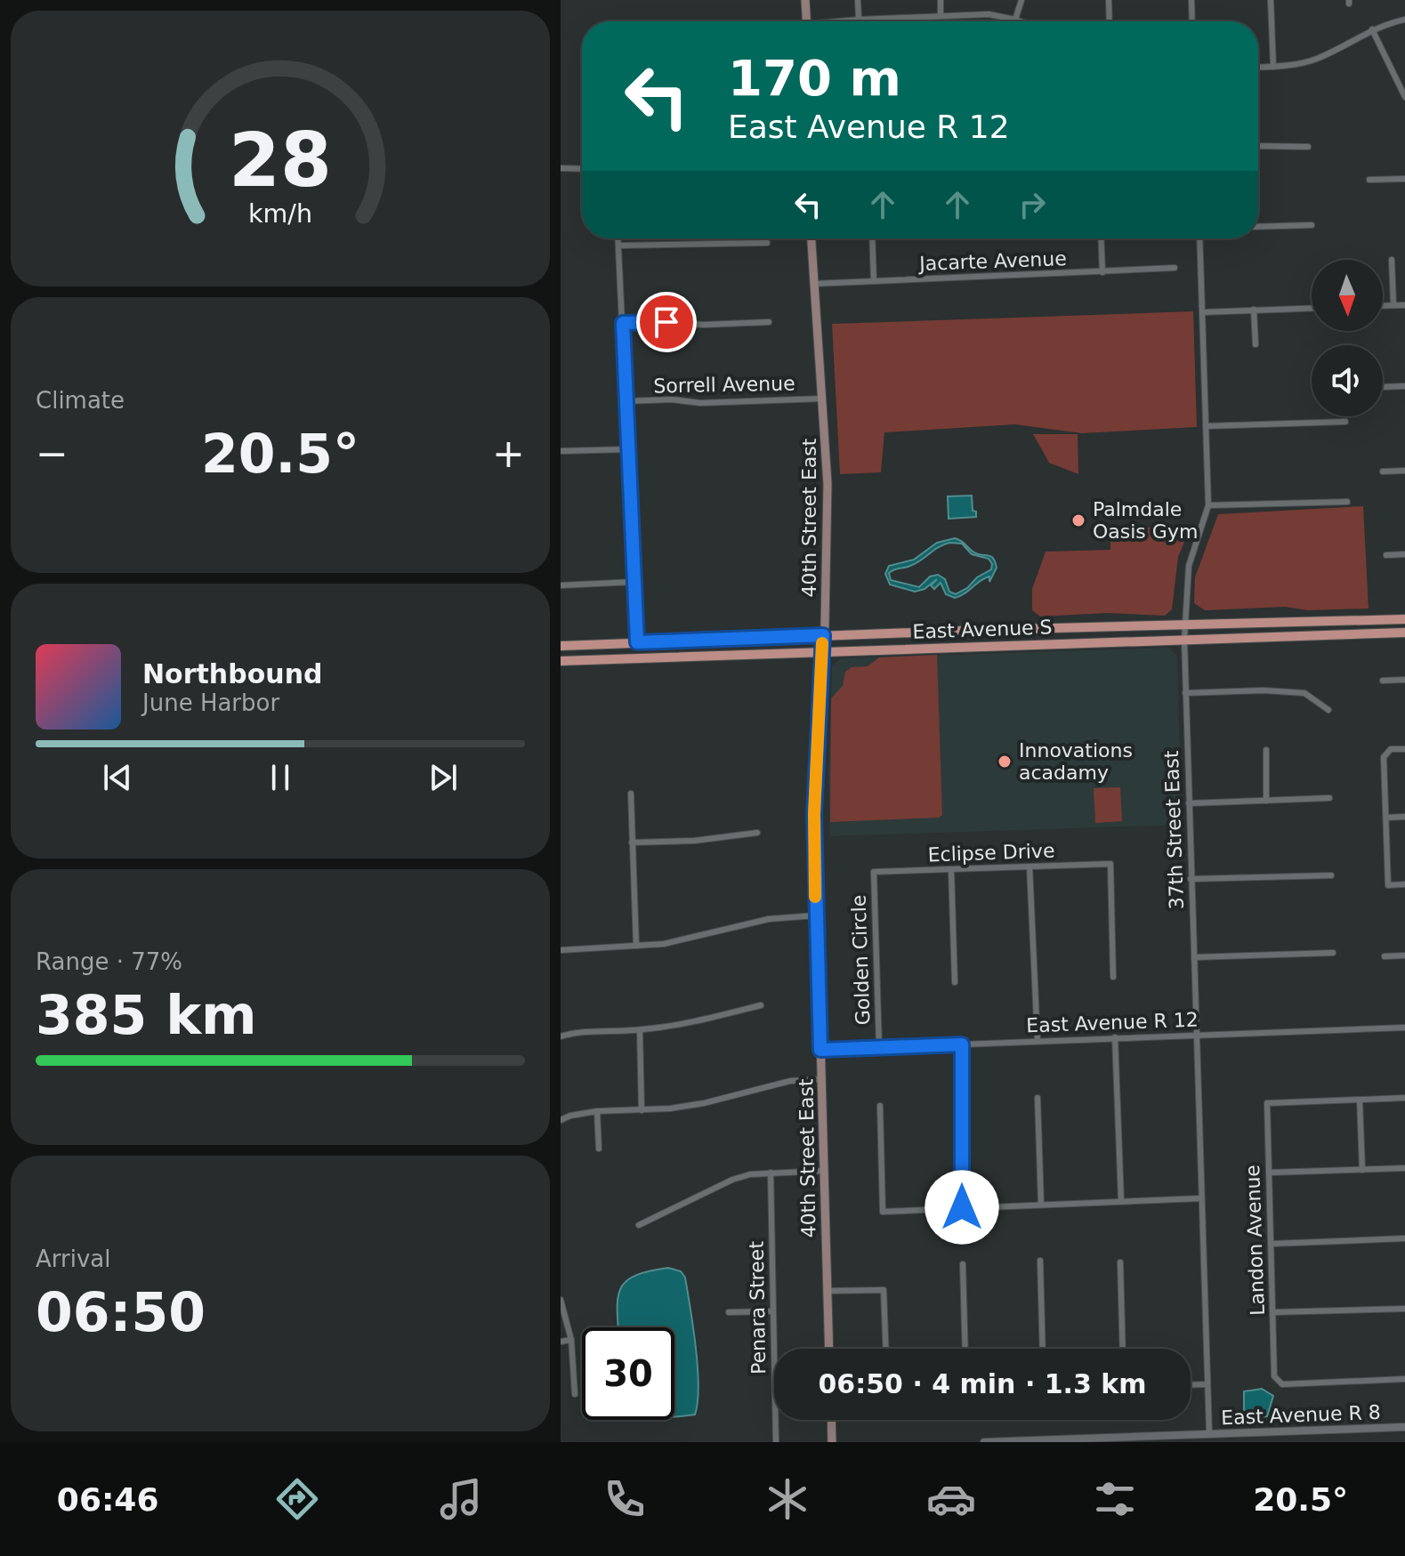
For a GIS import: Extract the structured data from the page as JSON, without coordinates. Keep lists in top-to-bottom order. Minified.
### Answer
{"streets":{"main road":["40th Street East","East Avenue S"],"street":["Jacarte Avenue","Sorrell Avenue","37th Street East","Eclipse Drive","Golden Circle","East Avenue R 12","Landon Avenue","Penara Street","East Avenue R 8"]},"crossings":[["Jacarte Avenue","40th Street East"],["Sorrell Avenue","40th Street East"],["40th Street East","East Avenue S"],["40th Street East","East Avenue R 12"],["East Avenue S","37th Street East"],["37th Street East","East Avenue R 12"],["37th Street East","East Avenue R 8"],["Eclipse Drive","Golden Circle"],["Golden Circle","East Avenue R 12"]],"places":["Palmdale Oasis Gym","Innovations acadamy"],"north":"bottom","page":{"turn":["170 m","East Avenue R 12"],"tile":["Climate",["Range · 77%","385 km"],["Arrival","06:50"]],"heat":["−","20.5°","+"],"song":["Northbound","June Harbor"],"limit":"30","trip":"06:50 · 4 min · 1.3 km","tabs":["06:46","20.5°"],"gauge":["28","km/h"]}}
